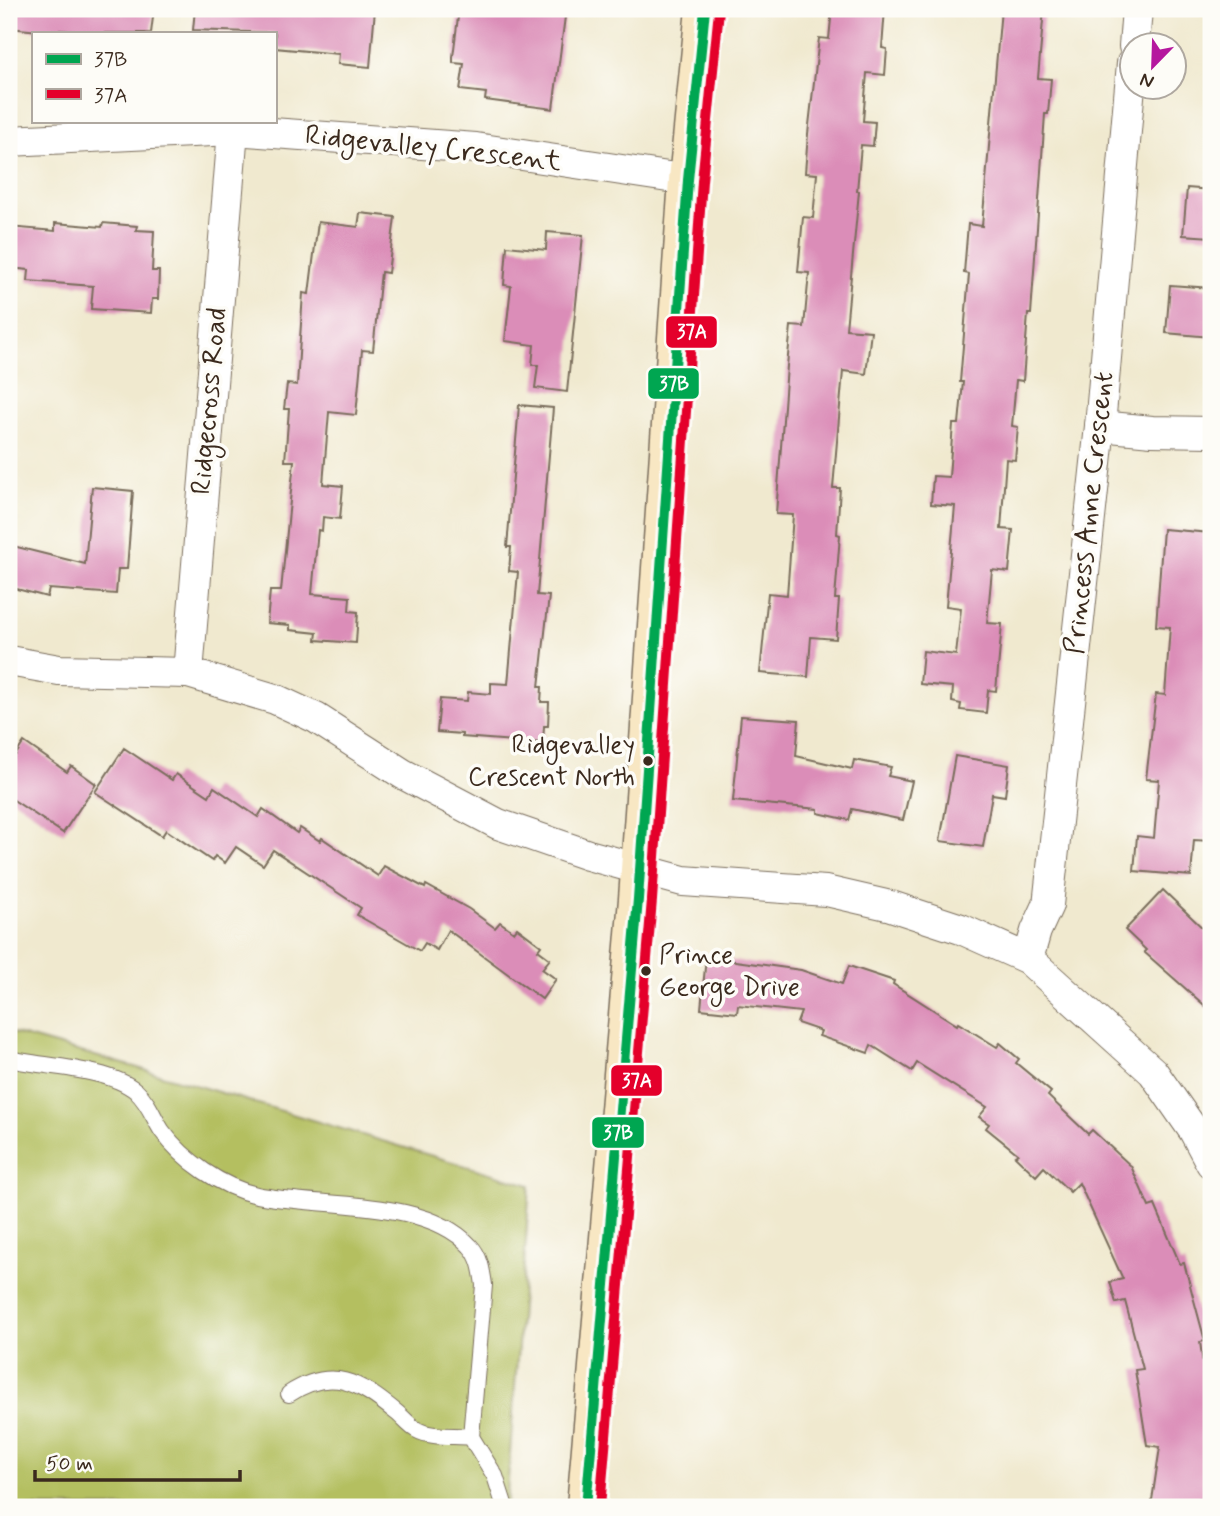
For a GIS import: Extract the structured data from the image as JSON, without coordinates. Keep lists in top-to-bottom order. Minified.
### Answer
{"streets":{"street":["Ridgevalley Crescent","Ridgecross Road","Princess Anne Crescent"]},"crossings":[["Ridgevalley Crescent","Ridgecross Road"]],"places":["Ridgevalley Crescent North","Prince George Drive"],"lines":["transit line 37B","transit line 37A"],"legend":["37B","37A"],"scale_bar":"50 m","north":"bottom left"}
